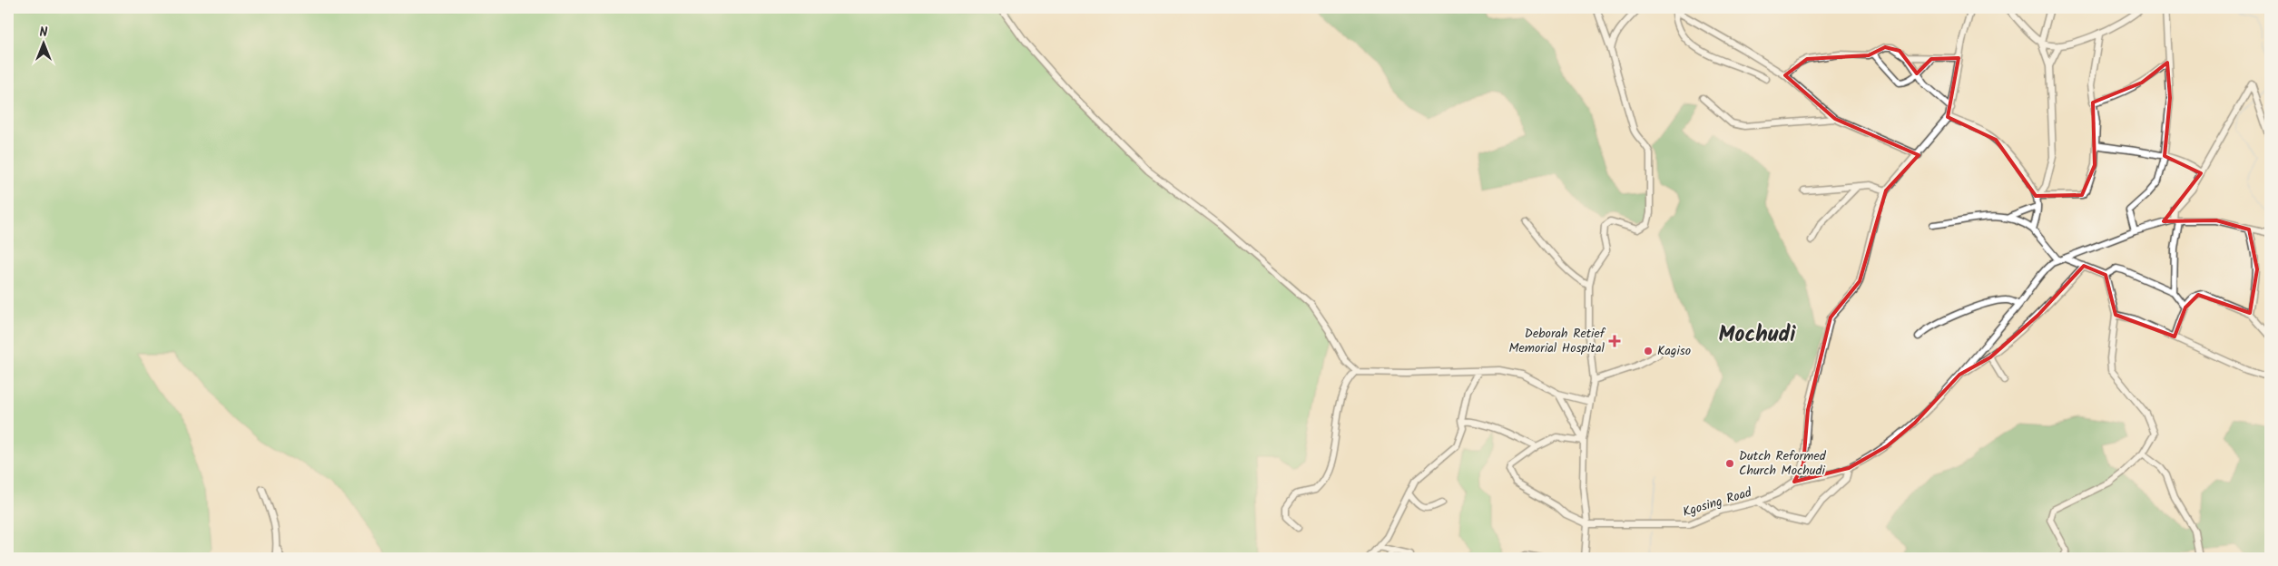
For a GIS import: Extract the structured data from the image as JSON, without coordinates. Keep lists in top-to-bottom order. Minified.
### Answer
{"streets":{"street":["Kgosing Road"]},"districts":["Mochudi"],"places":{"health":["Deborah Retief Memorial Hospital"],"other":["Kagiso","Dutch Reformed Church Mochudi"]},"north":"top"}
